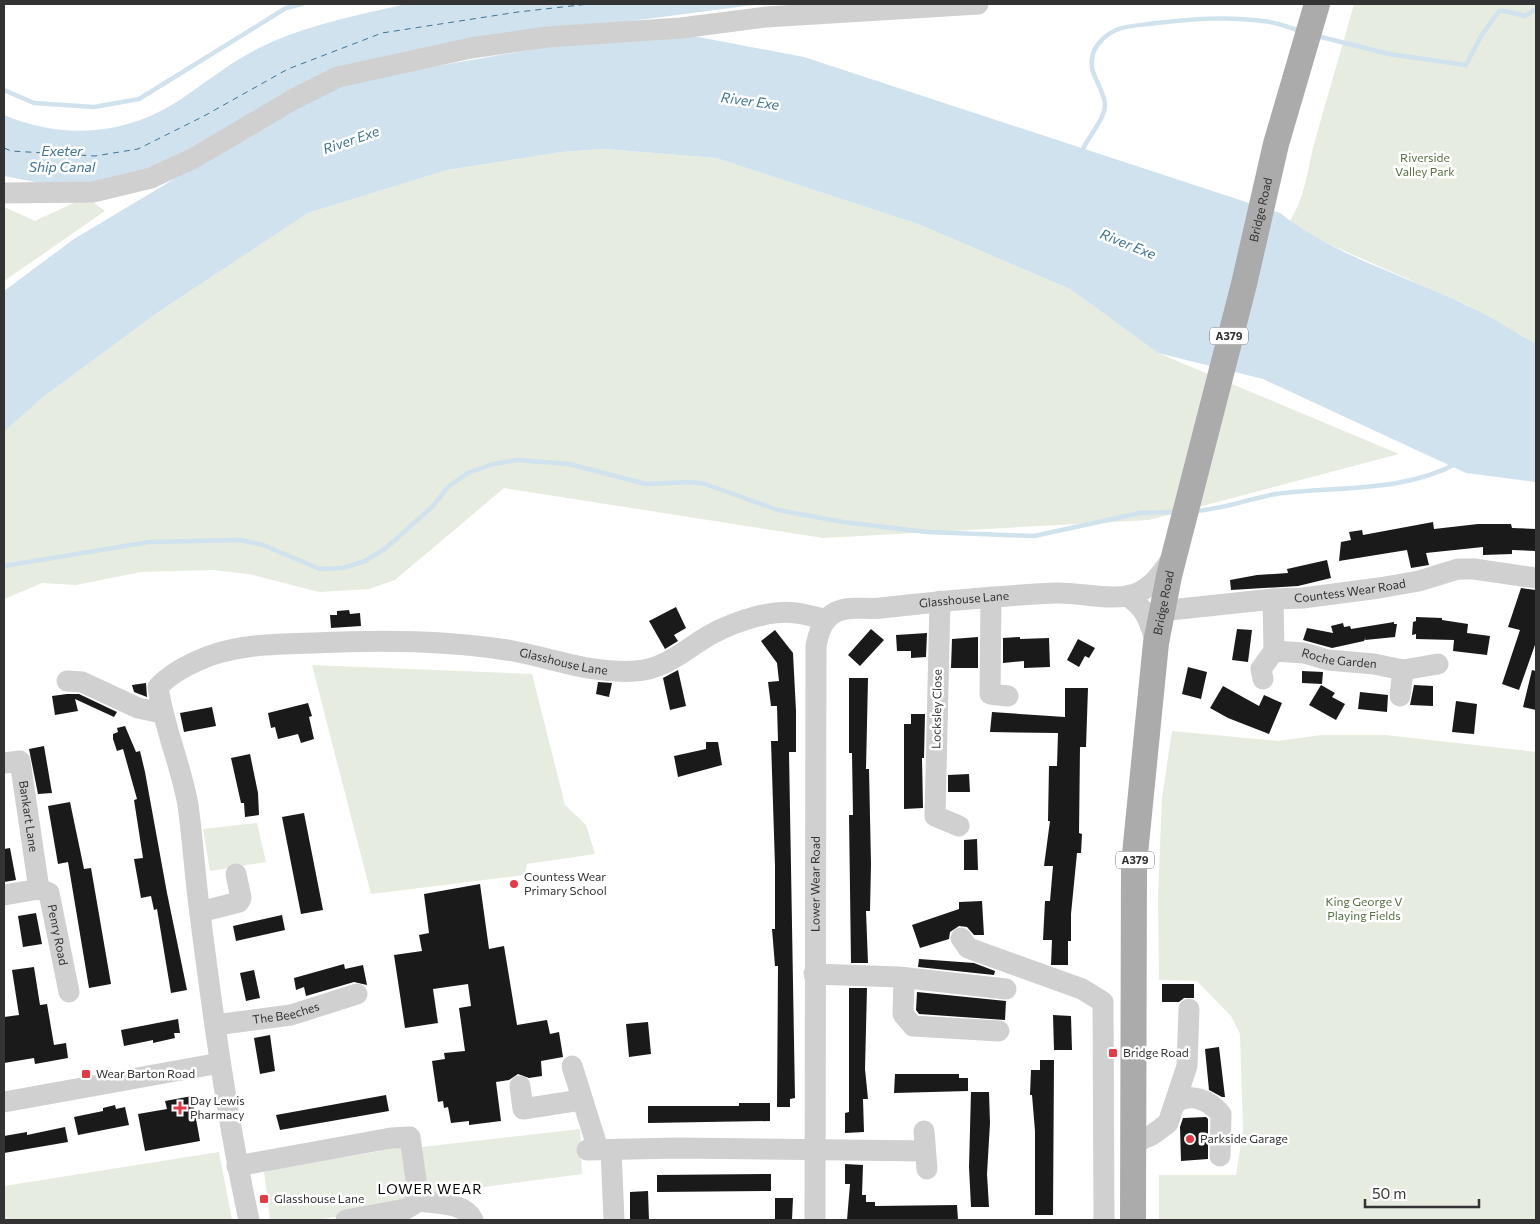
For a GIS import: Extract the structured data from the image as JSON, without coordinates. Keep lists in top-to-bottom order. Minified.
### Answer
{"streets":{"main road":["Bridge Road","A379"],"street":["Countess Wear Road","Glasshouse Lane","Roche Garden","Locksley Close","Bankart Lane","Lower Wear Road","Penry Road","The Beeches"]},"crossings":[["Bridge Road","Countess Wear Road"],["Bridge Road","Glasshouse Lane"],["Glasshouse Lane","Locksley Close"],["Glasshouse Lane","Lower Wear Road"],["Glasshouse Lane","The Beeches"],["Bankart Lane","Penry Road"]],"districts":["LOWER WEAR"],"water":["River Exe","Exeter Ship Canal"],"parks":["Riverside Valley Park","King George V Playing Fields"],"places":{"other":["Countess Wear Primary School","Parkside Garage"],"transit":["Bridge Road","Wear Barton Road","Glasshouse Lane"],"health":["Day Lewis Pharmacy"]},"scale_bar":"50 m"}
